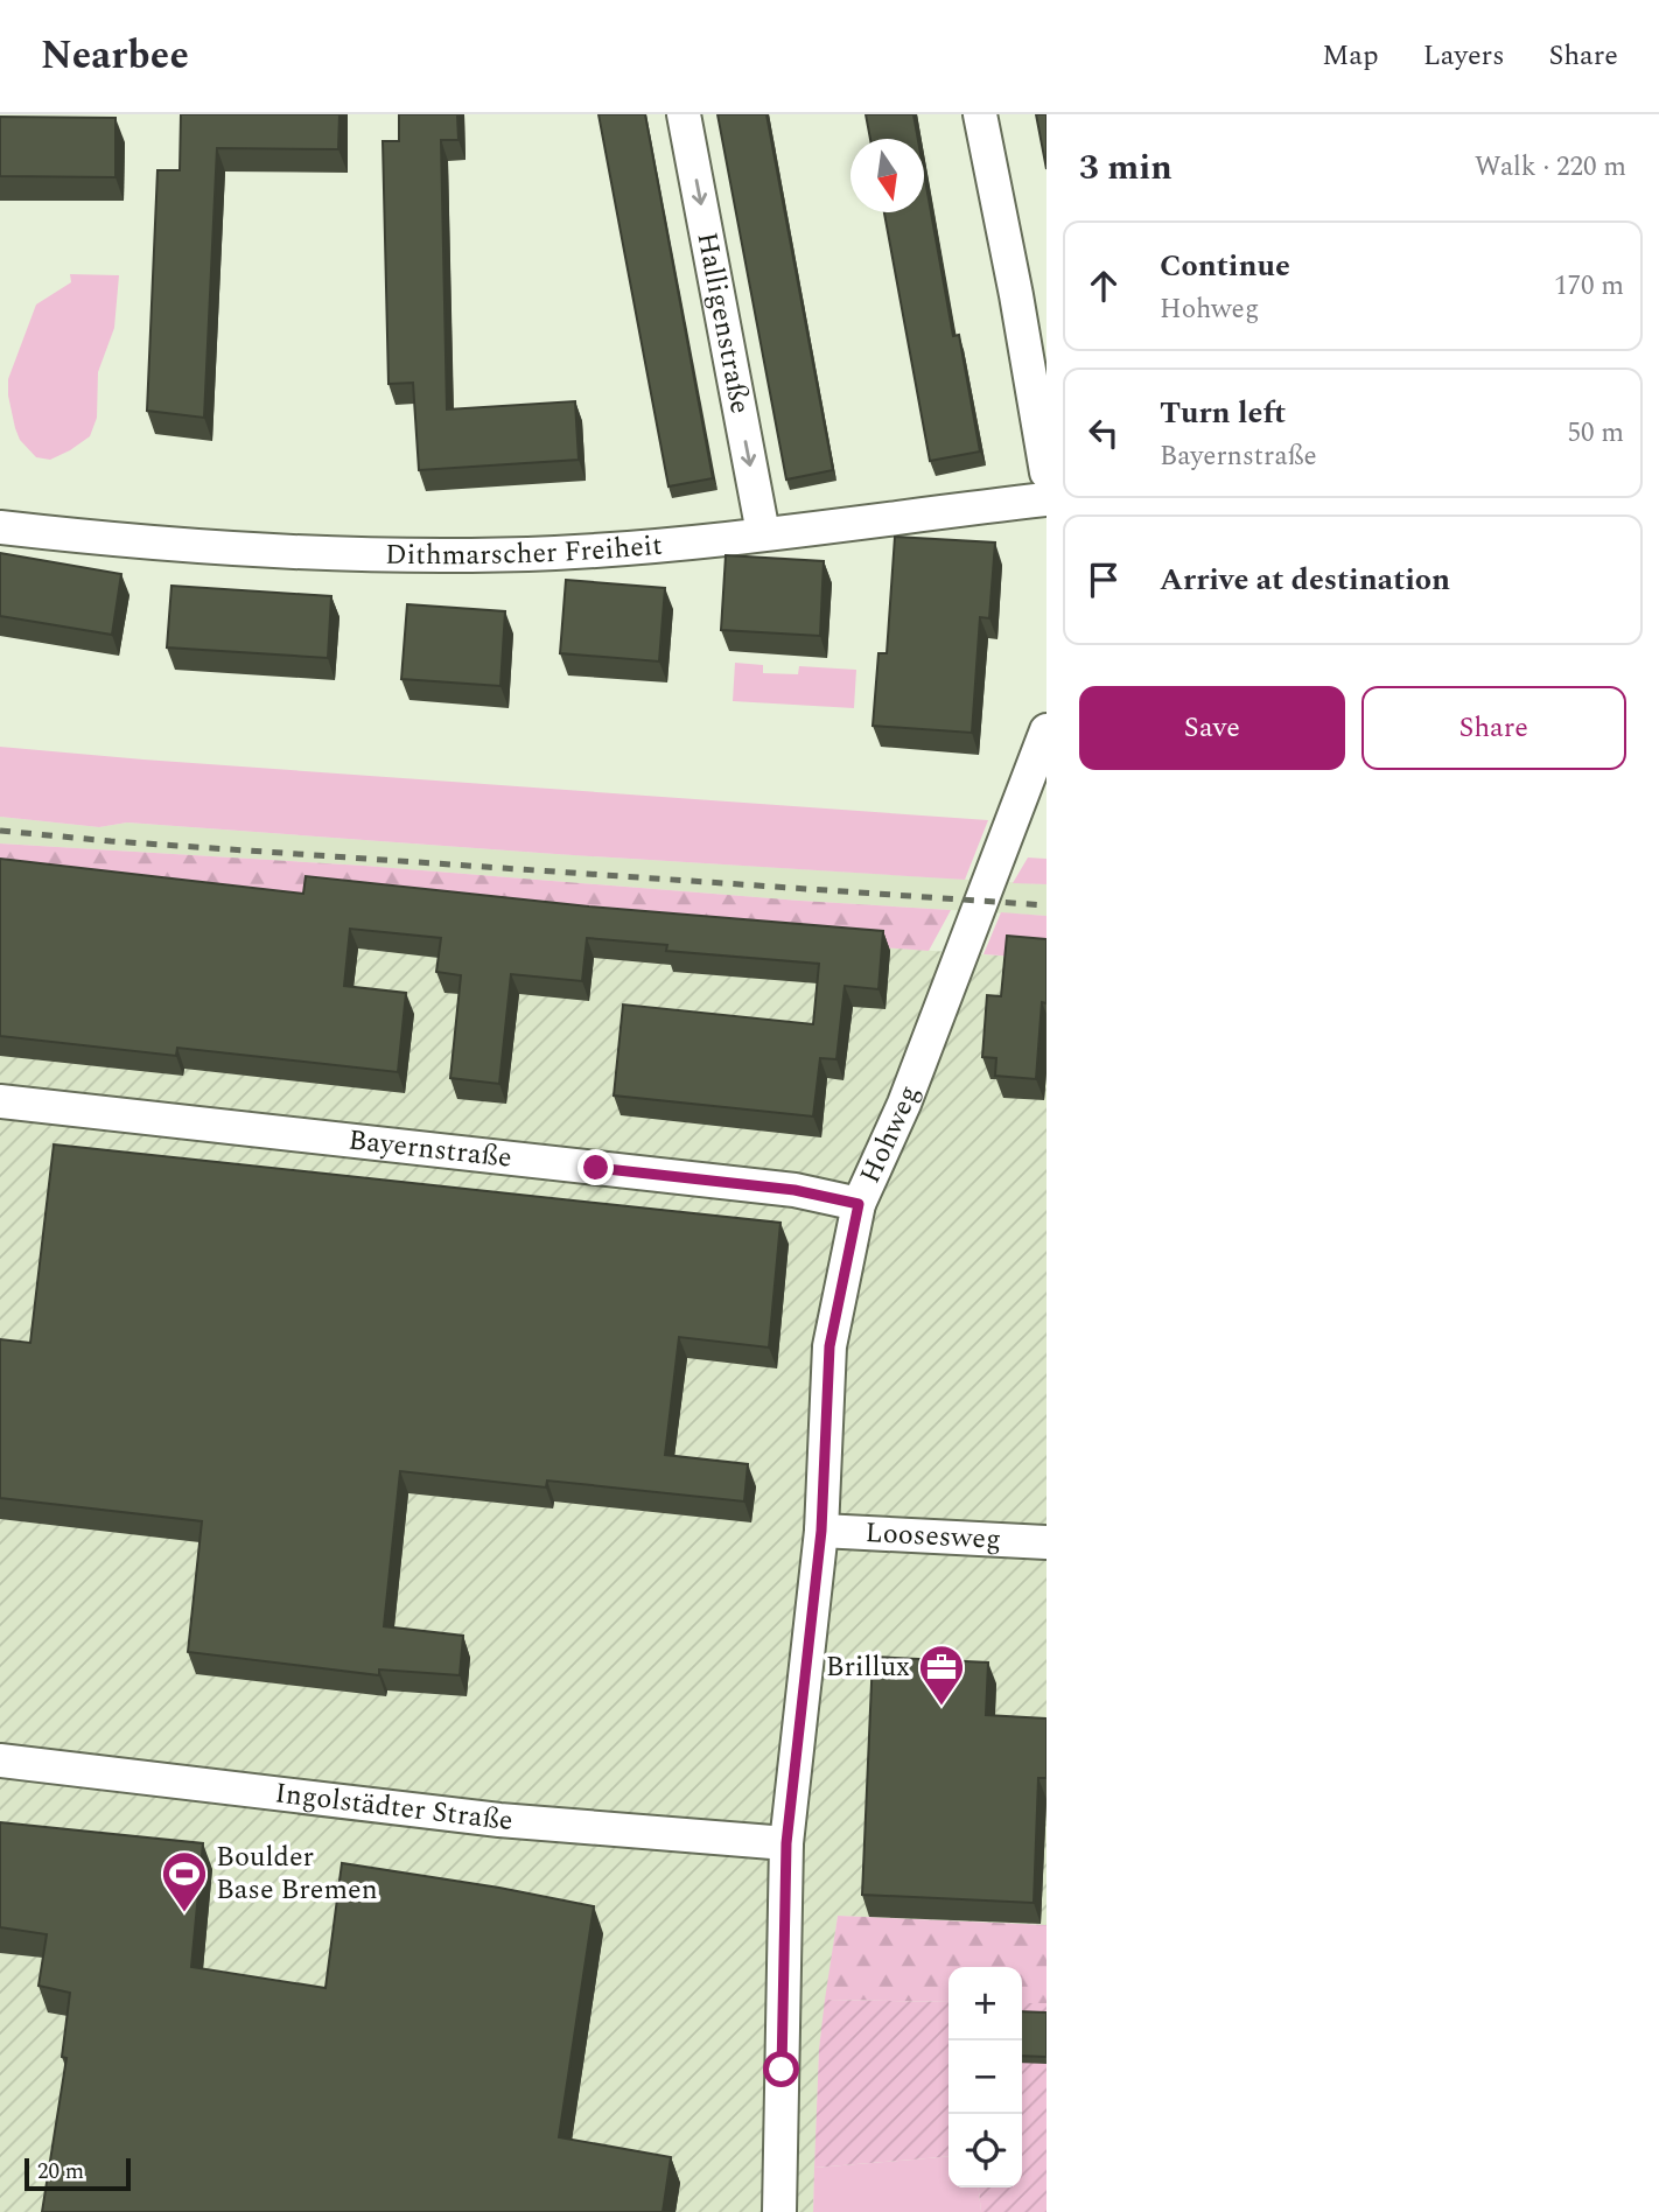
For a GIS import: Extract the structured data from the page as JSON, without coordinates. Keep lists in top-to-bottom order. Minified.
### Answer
{"streets":{"street":["Halligenstraße","Dithmarscher Freiheit","Hohweg","Bayernstraße","Loosesweg","Ingolstädter Straße"]},"crossings":[["Halligenstraße","Dithmarscher Freiheit"],["Hohweg","Bayernstraße"],["Hohweg","Loosesweg"],["Hohweg","Ingolstädter Straße"]],"one_way":["Halligenstraße"],"places":{"office":["Brillux"],"sports":["Boulder Base Bremen"]},"scale_bar":"20 m","north":"bottom","page":{"header":"Nearbee","nav":["Map","Layers","Share"],"heading":["3 min","Walk · 220 m"],"list":[["Continue","Hohweg","170 m"],["Turn left","Bayernstraße","50 m"],"Arrive at destination"],"buttons":["Save","Share"],"map_buttons":["+","−"],"scale":"20 m"}}
